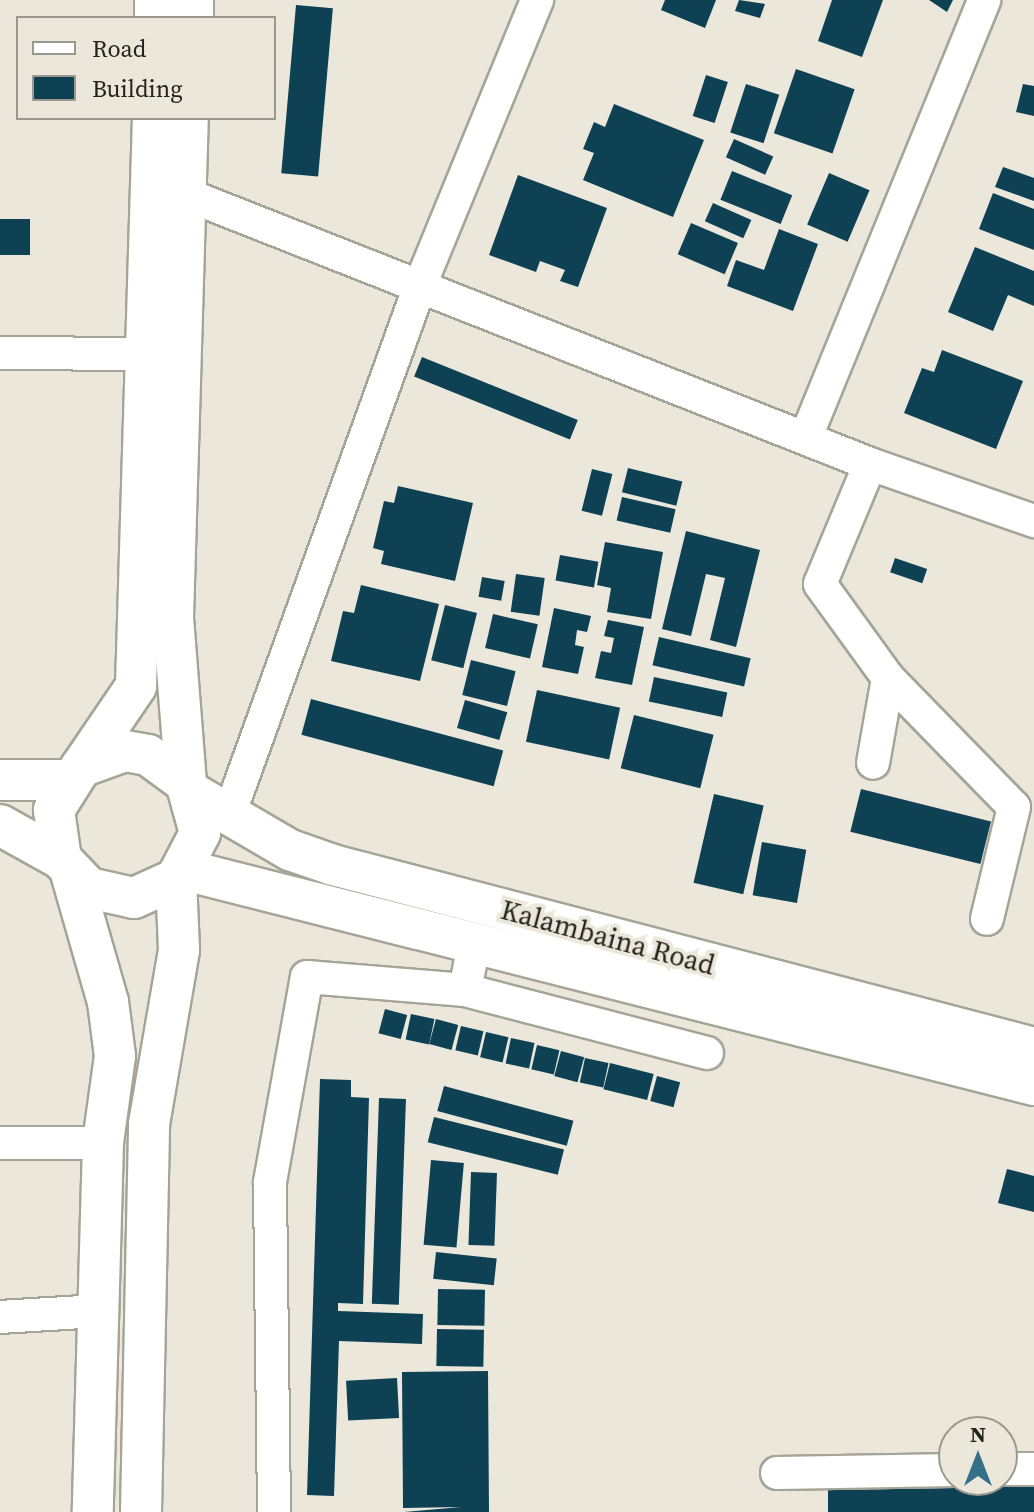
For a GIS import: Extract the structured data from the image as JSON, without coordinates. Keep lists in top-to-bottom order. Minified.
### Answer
{"streets":{"main road":["Kalambaina Road"]},"legend":["Road","Building"],"north":"top"}
